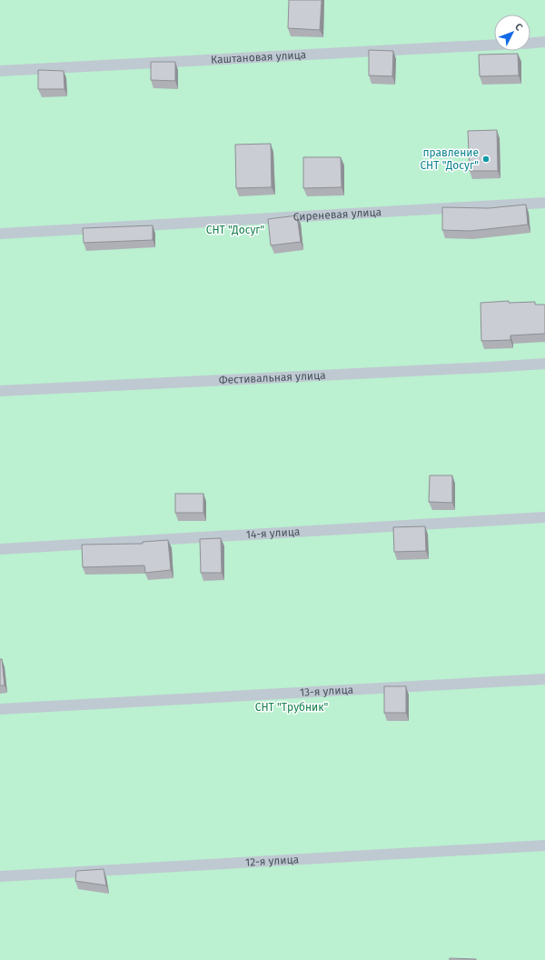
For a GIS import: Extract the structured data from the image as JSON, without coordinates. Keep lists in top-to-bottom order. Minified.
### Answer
{"streets":{"lane":["Каштановая улица","Сиреневая улица","Фестивальная улица","14-я улица","13-я улица","12-я улица"]},"parks":["СНТ \"Досуг\"","СНТ \"Трубник\""],"places":["правление СНТ \"Досуг\""],"north":"top right"}
